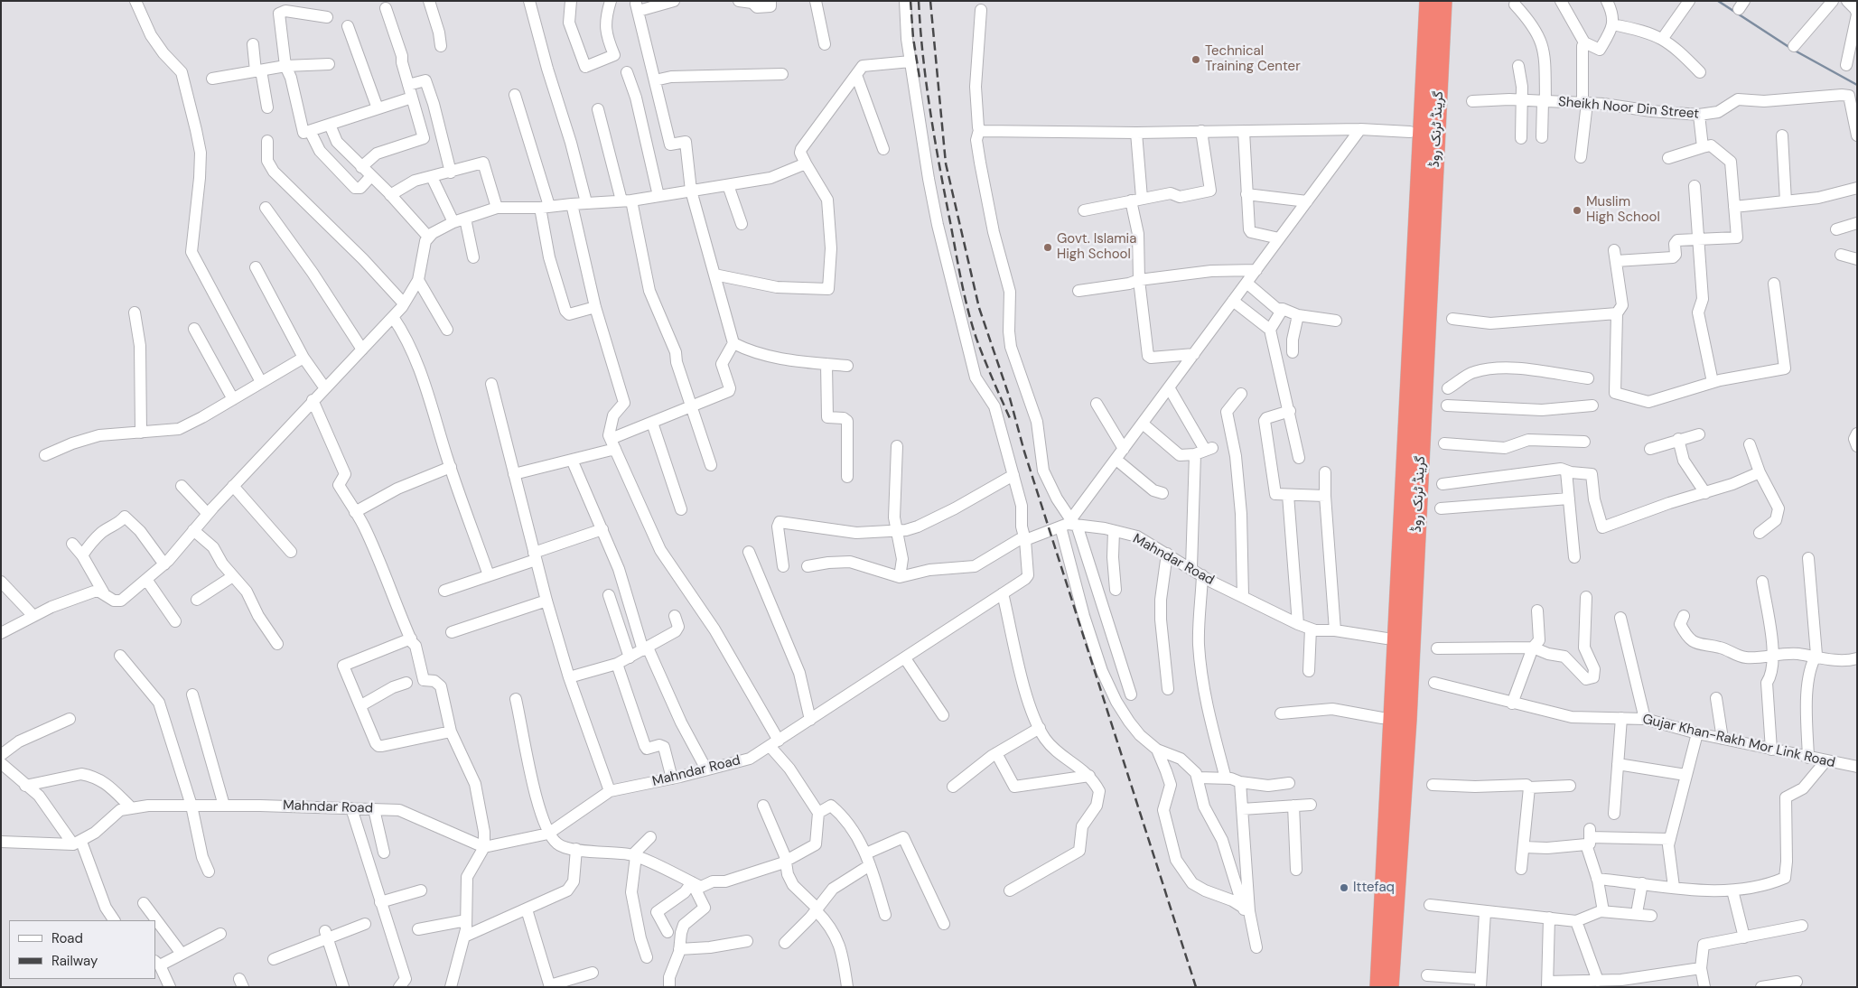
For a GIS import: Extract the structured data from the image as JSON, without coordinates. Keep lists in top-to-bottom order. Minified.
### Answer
{"streets":{"highway":["گرینڈ ٹرنک روڈ"],"street":["Sheikh Noor Din Street","Mahndar Road","Gujar Khan-Rakh Mor Link Road"]},"places":["Technical Training Center","Muslim High School","Govt. Islamia High School","Ittefaq"],"legend":["Road","Railway"]}
